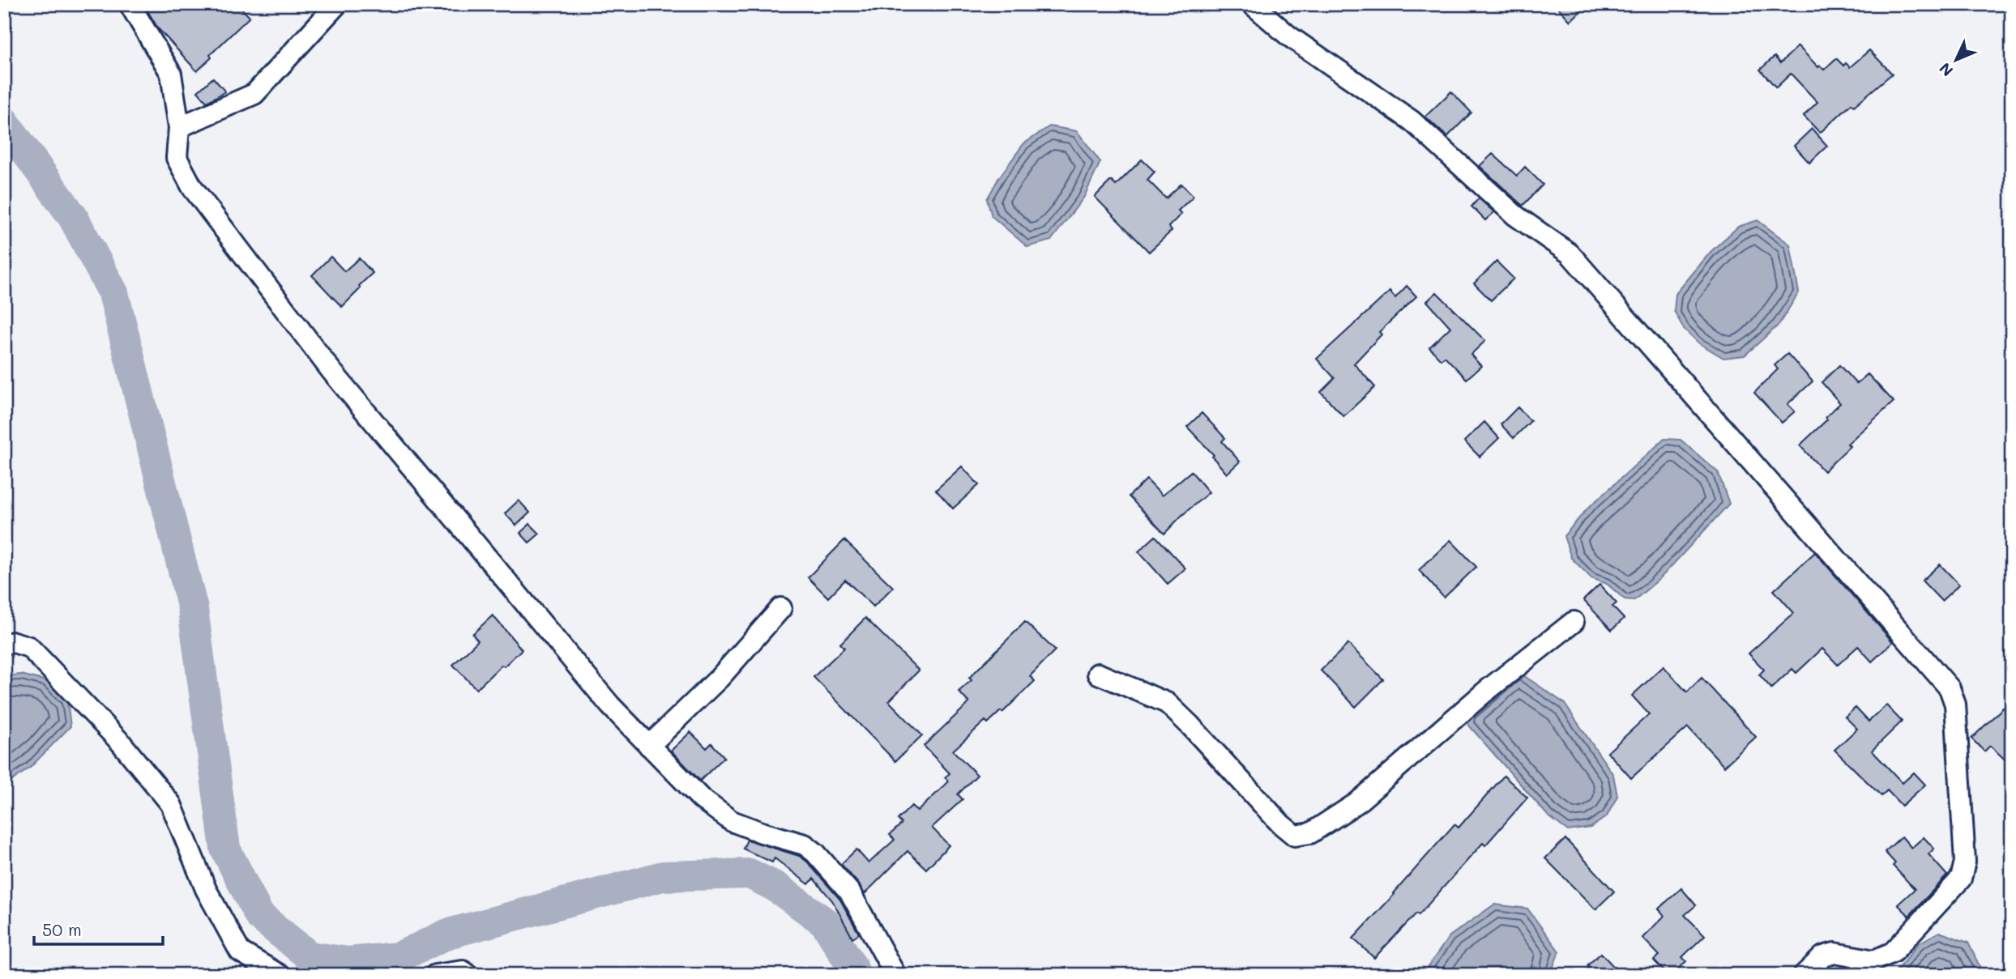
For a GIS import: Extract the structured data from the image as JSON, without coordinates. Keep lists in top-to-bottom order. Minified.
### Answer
{"scale_bar":"50 m","north":"bottom left"}
